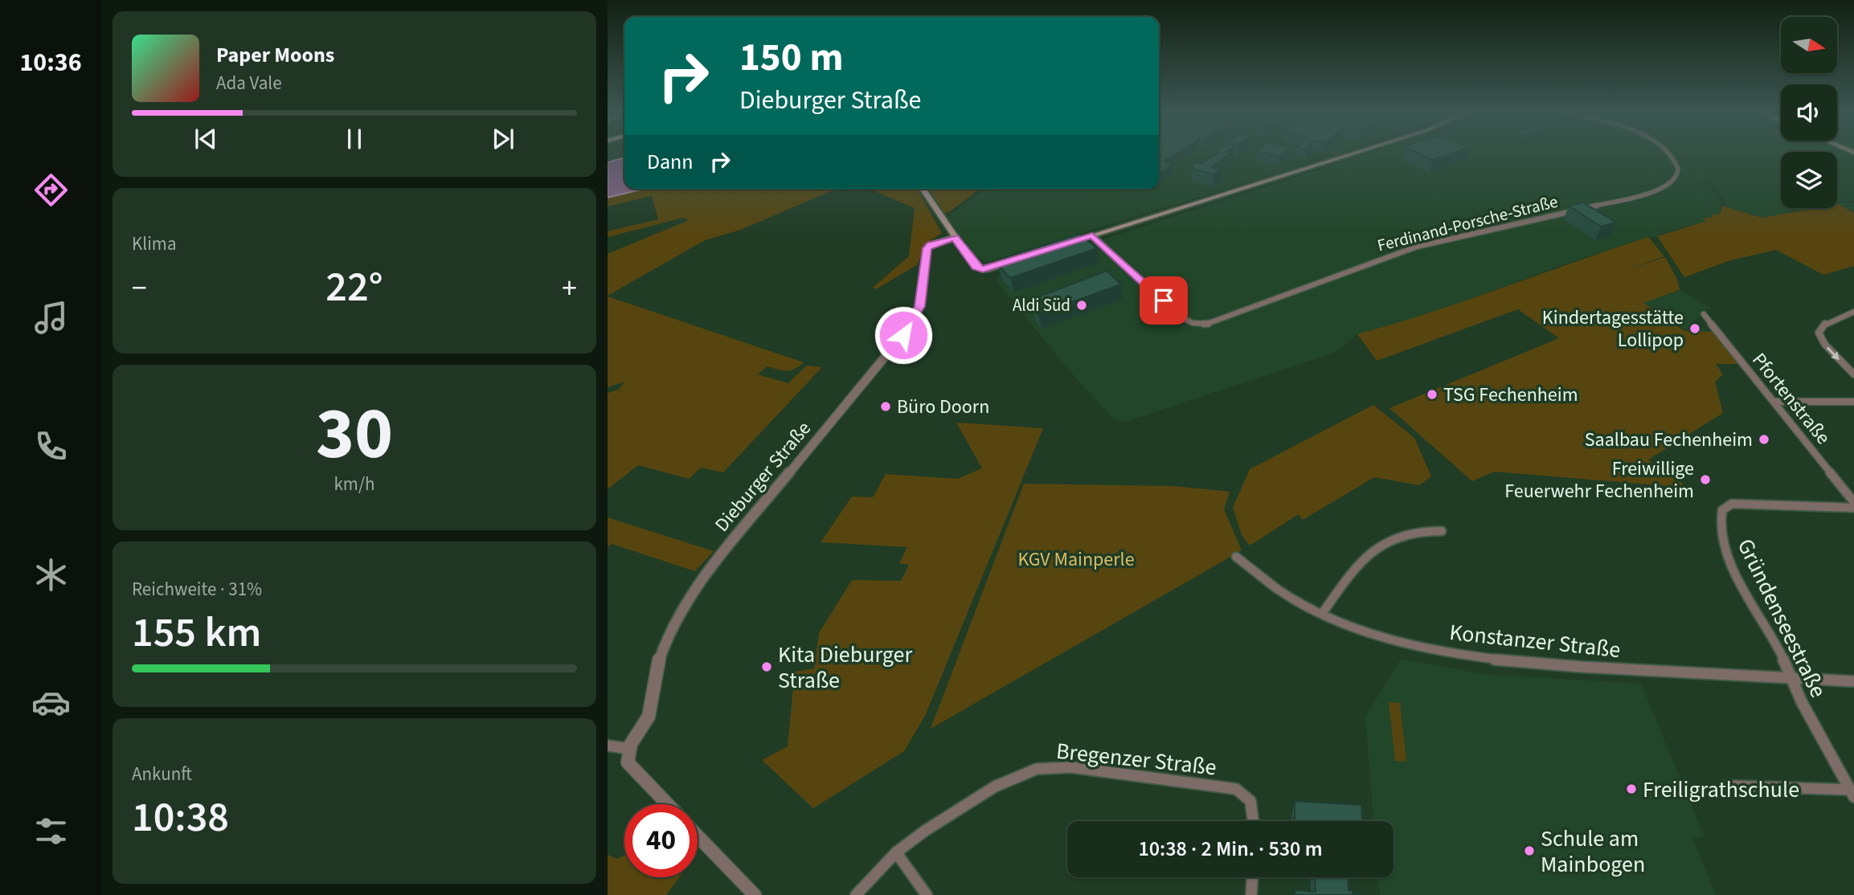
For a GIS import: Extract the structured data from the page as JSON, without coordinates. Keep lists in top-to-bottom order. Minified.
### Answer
{"streets":{"street":["Ferdinand-Porsche-Straße","Pfortenstraße","Dieburger Straße","Gründenseestraße","Konstanzer Straße","Bregenzer Straße"]},"crossings":[["Gründenseestraße","Konstanzer Straße"]],"parks":["KGV Mainperle"],"places":["Aldi Süd","Kindertagesstätte Lollipop","TSG Fechenheim","Büro Doorn","Saalbau Fechenheim","Freiwillige Feuerwehr Fechenheim","Kita Dieburger Straße","Freiligrathschule","Schule am Mainbogen"],"north":"right","page":{"tabs":"10:36","turn":["150 m","Dieburger Straße"],"song":["Paper Moons","Ada Vale"],"then":"Dann","tile":["Klima",["30","km/h"],["Reichweite · 31%","155 km"],["Ankunft","10:38"]],"heat":["−","22°","+"],"limit":"40","trip":"10:38 · 2 Min. · 530 m"}}
